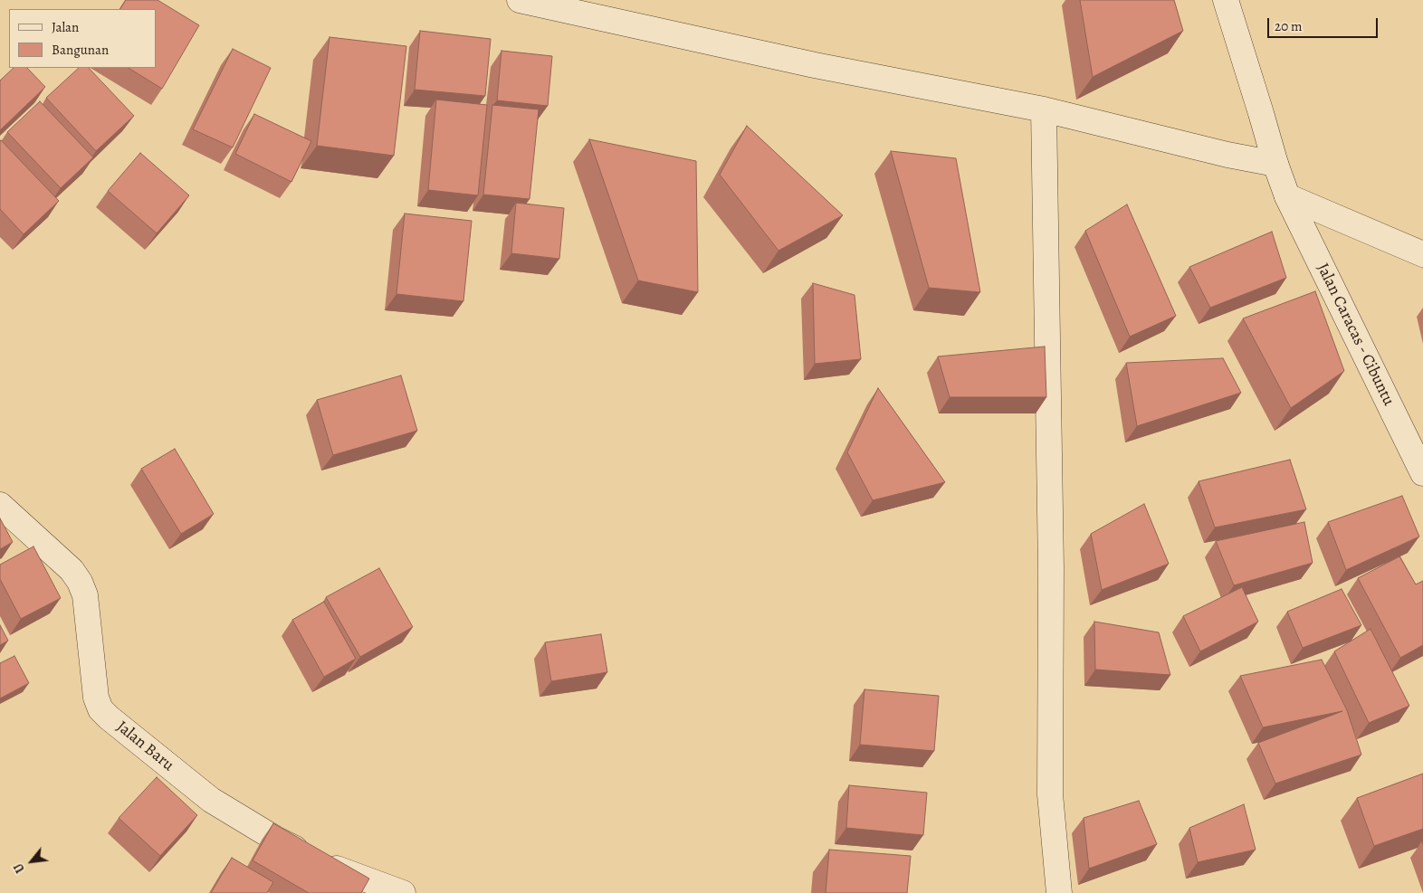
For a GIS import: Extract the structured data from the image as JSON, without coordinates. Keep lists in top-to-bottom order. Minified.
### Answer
{"streets":{"street":["Jalan Caracas - Cibuntu","Jalan Baru"]},"legend":["Jalan","Bangunan"],"scale_bar":"20 m","north":"bottom left"}
